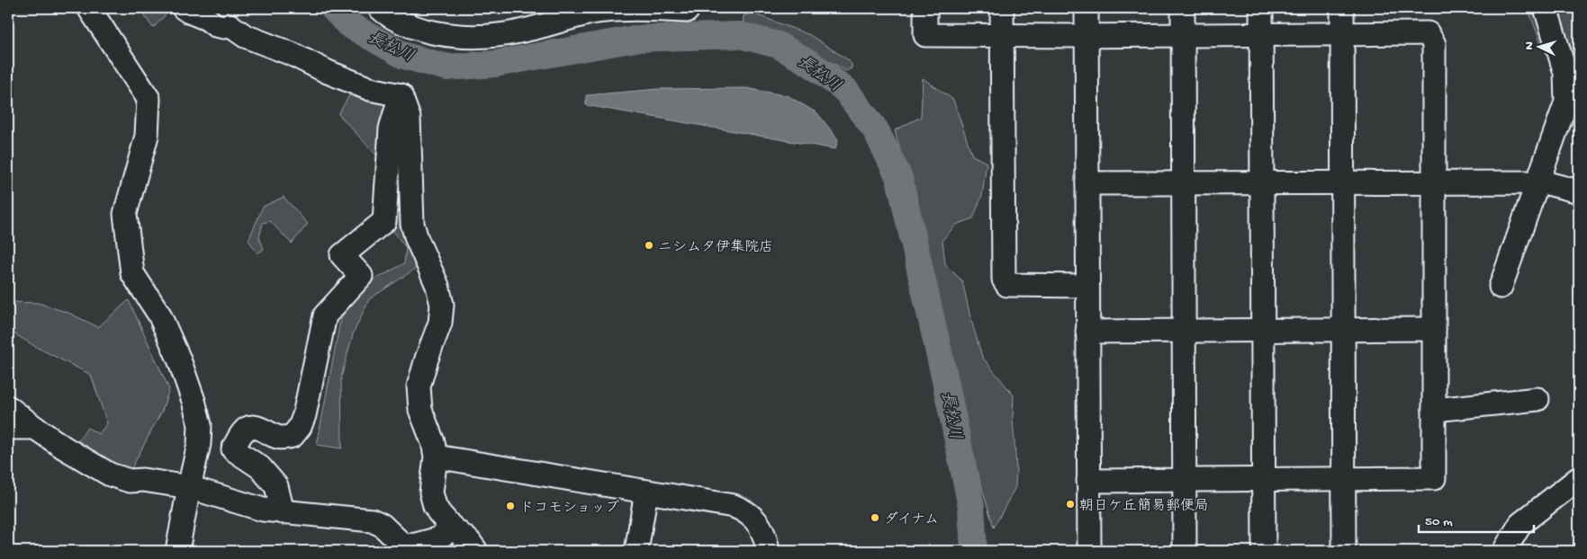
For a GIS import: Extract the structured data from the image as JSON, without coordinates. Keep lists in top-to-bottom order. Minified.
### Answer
{"water":["長松川"],"places":["ニシムタ伊集院店","朝日ケ丘簡易郵便局","ドコモショップ","ダイナム"],"scale_bar":"50 m","north":"left"}
